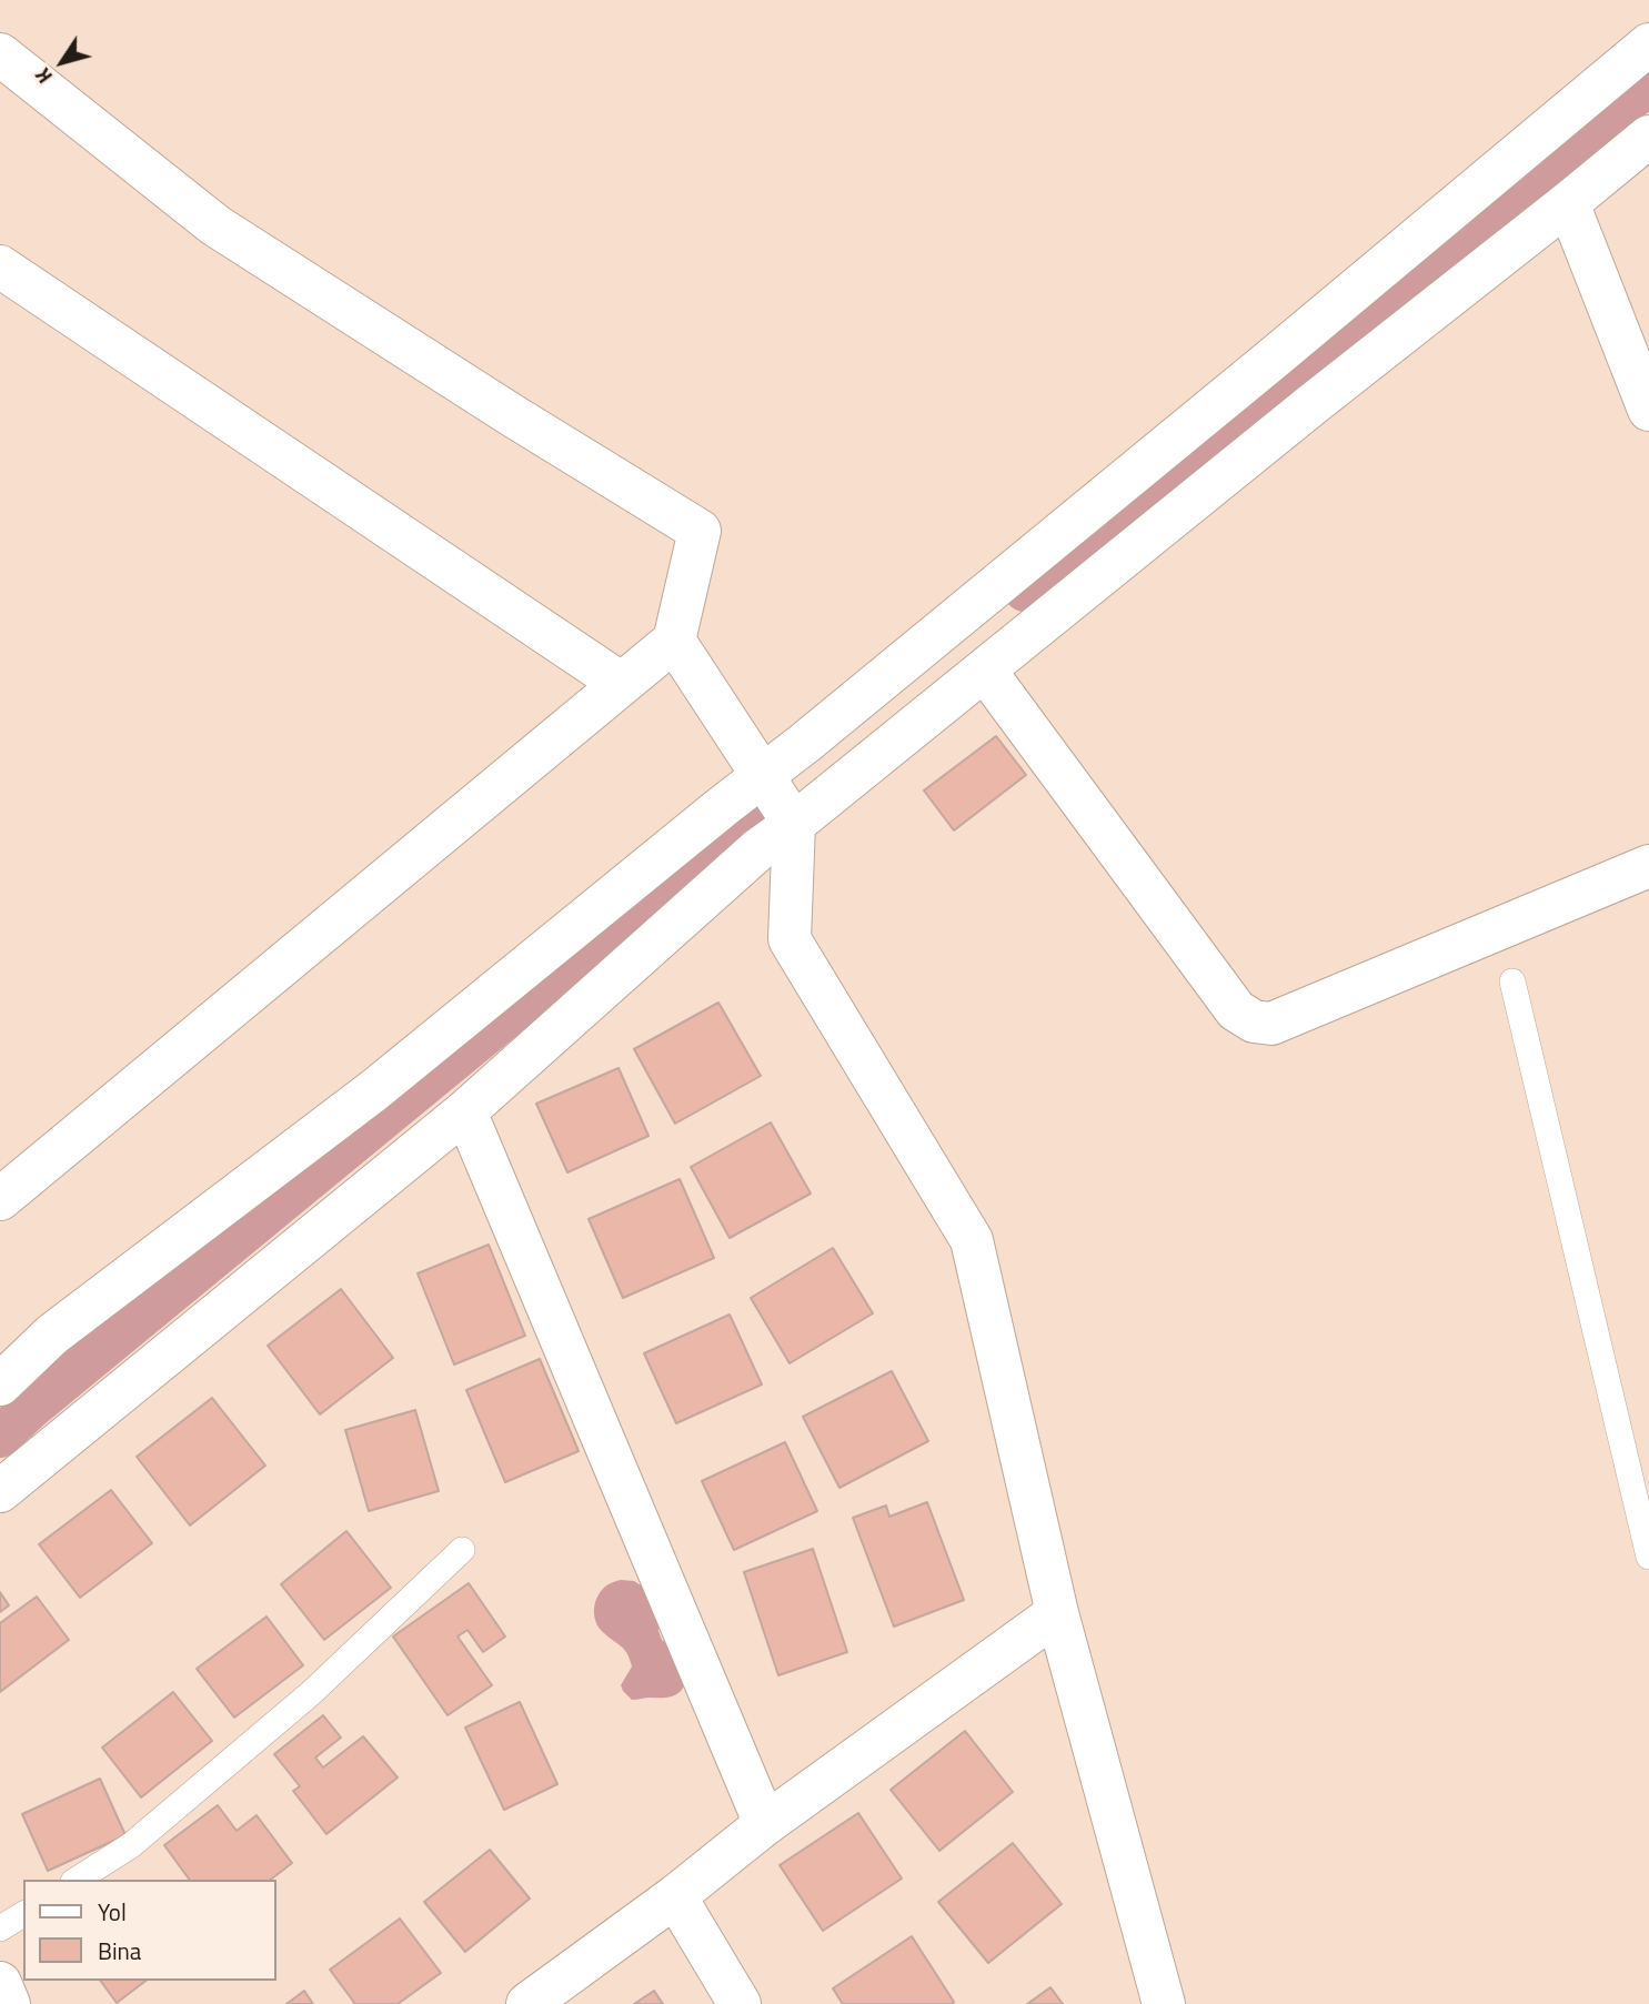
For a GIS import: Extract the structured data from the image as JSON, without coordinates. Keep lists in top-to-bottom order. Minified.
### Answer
{"legend":["Yol","Bina"],"north":"bottom left"}
